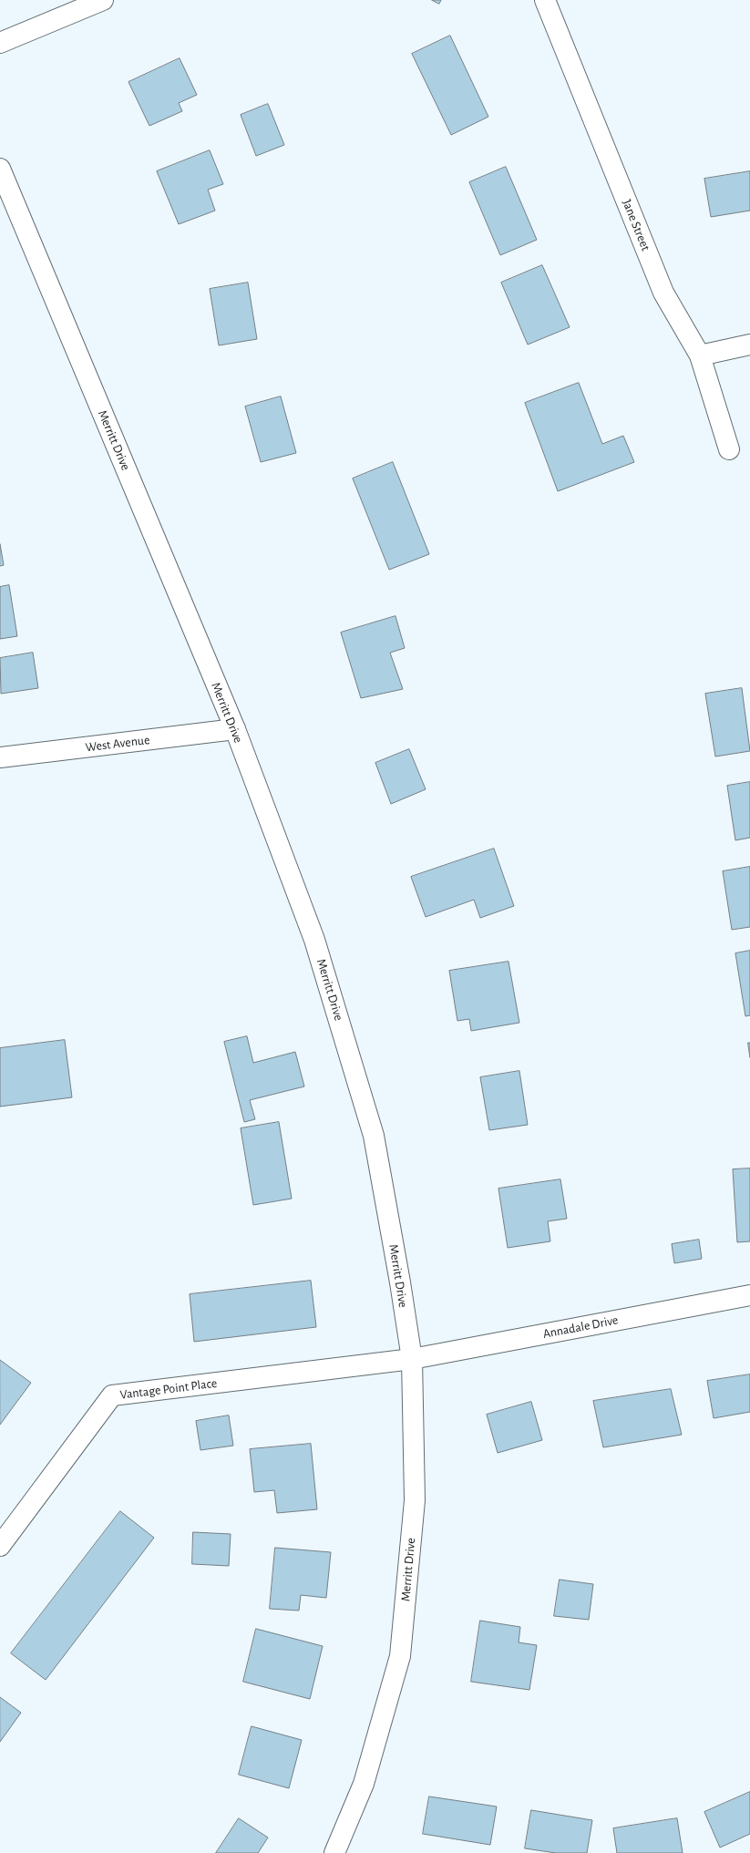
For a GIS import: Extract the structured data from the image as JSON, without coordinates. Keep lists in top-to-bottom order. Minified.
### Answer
{"streets":{"main road":["Jane Street","Merritt Drive","West Avenue","Annadale Drive","Vantage Point Place"]},"crossings":[["Merritt Drive","West Avenue"],["Merritt Drive","Annadale Drive"],["Merritt Drive","Vantage Point Place"],["Annadale Drive","Vantage Point Place"]]}
